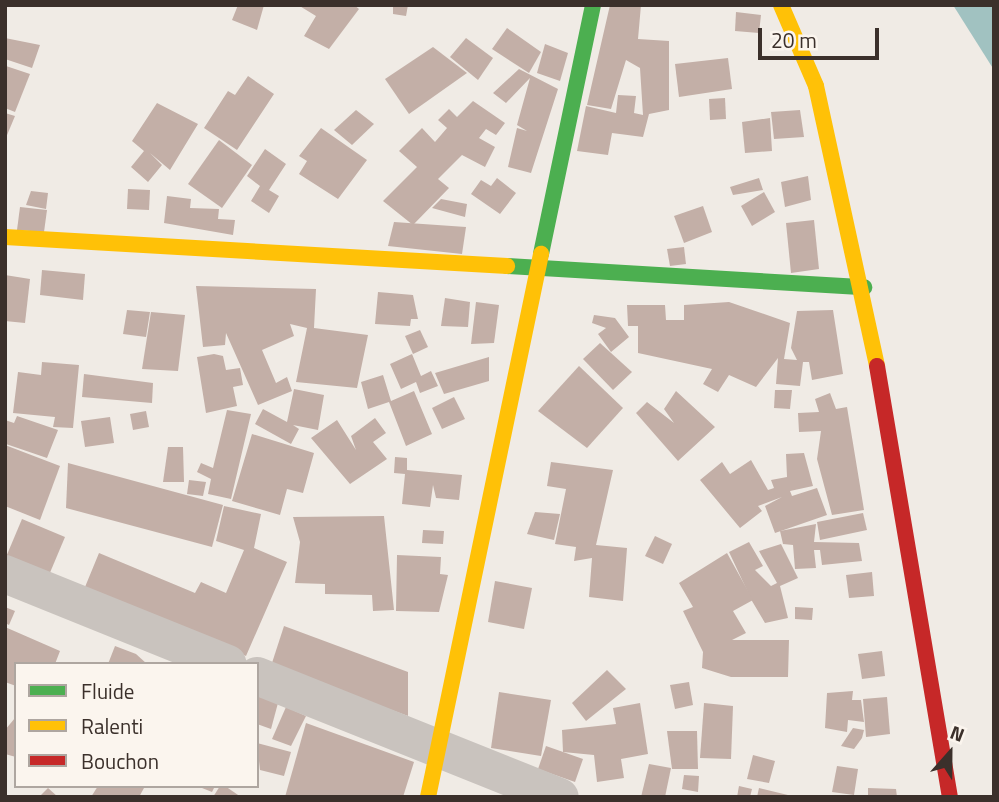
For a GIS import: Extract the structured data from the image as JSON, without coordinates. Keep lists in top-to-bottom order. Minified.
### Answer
{"legend":["Fluide","Ralenti","Bouchon"],"scale_bar":"20 m","north":"top"}
